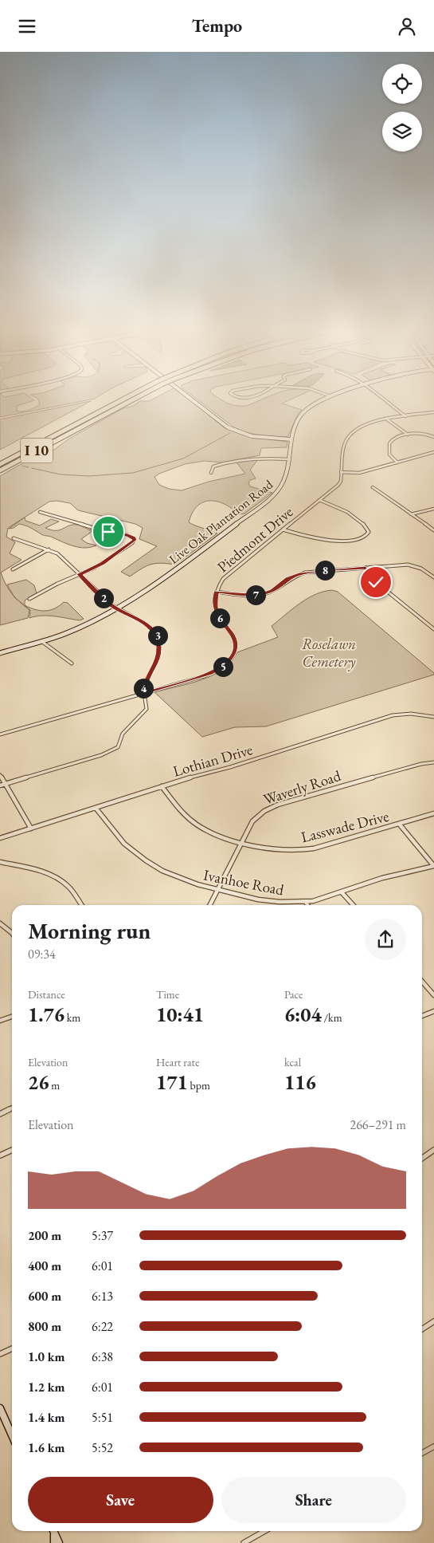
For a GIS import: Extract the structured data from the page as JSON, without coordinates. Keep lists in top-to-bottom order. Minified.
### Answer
{"streets":{"highway":["I 10"],"street":["Live Oak Plantation Road","Piedmont Drive","Lothian Drive","Waverly Road","Lasswade Drive","Ivanhoe Road"]},"crossings":[["Lothian Drive","Lasswade Drive"],["Lothian Drive","Ivanhoe Road"],["Waverly Road","Lasswade Drive"],["Waverly Road","Ivanhoe Road"]],"parks":["Roselawn Cemetery"],"page":{"header":"Tempo","pins":["8","7","2","6","3","5","4"],"heading":["Morning run","09:34"],"stats":[["Distance","1.76 km"],["Time","10:41"],["Pace","6:04 /km"],["Elevation","26 m"],["Heart rate","171 bpm"],["kcal","116"]],"chart":["Elevation","266–291 m"],"list":[{"name":"200 m","note":"5:37"},{"name":"400 m","note":"6:01"},{"name":"600 m","note":"6:13"},{"name":"800 m","note":"6:22"},{"name":"1.0 km","note":"6:38"},{"name":"1.2 km","note":"6:01"},{"name":"1.4 km","note":"5:51"},{"name":"1.6 km","note":"5:52"}],"buttons":["Save","Share"]}}
